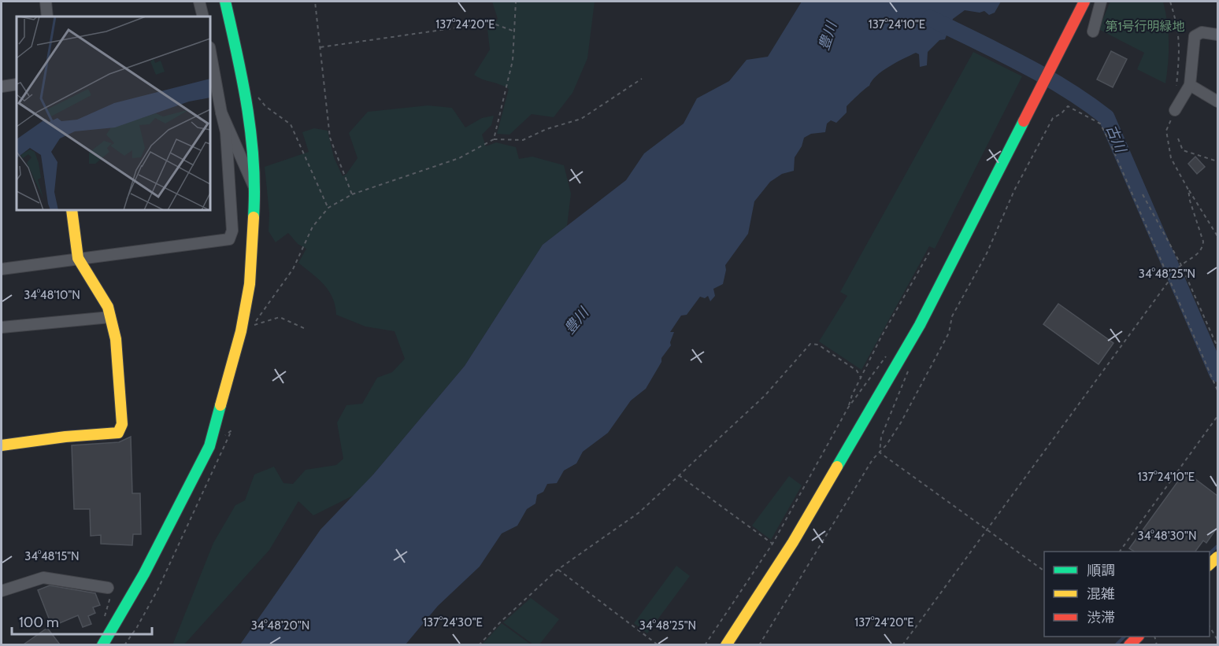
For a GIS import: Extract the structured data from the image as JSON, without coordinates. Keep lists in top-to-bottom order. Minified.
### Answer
{"water":["豊川","古川"],"parks":["第1号行明緑地"],"legend":["順調","混雑","渋滞"],"scale_bar":"100 m","coordinates":["137°24'20\"E","137°24'10\"E","34°48'25\"N","34°48'10\"N","34°48'30\"N","34°48'15\"N","137°24'30\"E","34°48'20\"N"]}
